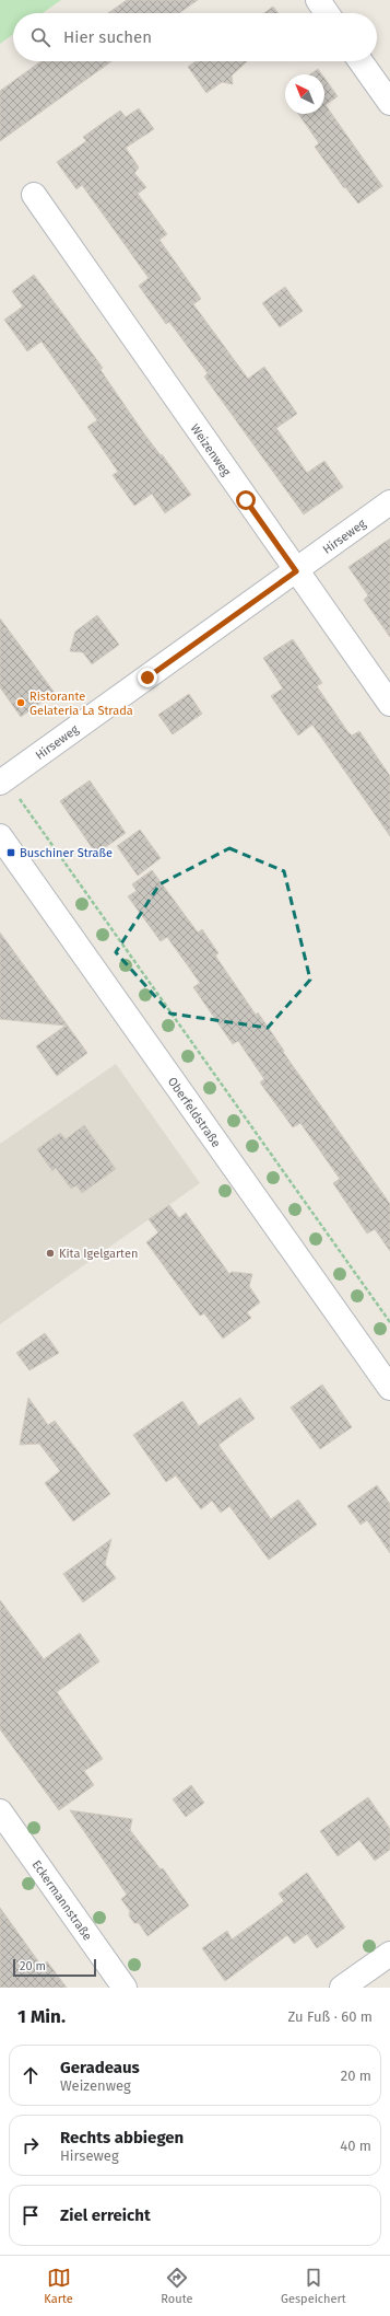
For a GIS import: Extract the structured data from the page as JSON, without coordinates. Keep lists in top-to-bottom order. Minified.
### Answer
{"streets":{"street":["Weizenweg","Hirseweg","Oberfeldstraße","Eckermannstraße"]},"crossings":[["Weizenweg","Hirseweg"]],"places":{"other":["Ristorante Gelateria La Strada","Kita Igelgarten"],"transit":["Buschiner Straße"]},"scale_bar":"20 m","north":"top left","page":{"search":"Hier suchen","scale":"20 m","heading":["1 Min.","Zu Fuß · 60 m"],"list":[["Geradeaus","Weizenweg","20 m"],["Rechts abbiegen","Hirseweg","40 m"],"Ziel erreicht"],"nav":["Karte","Route","Gespeichert"]}}
